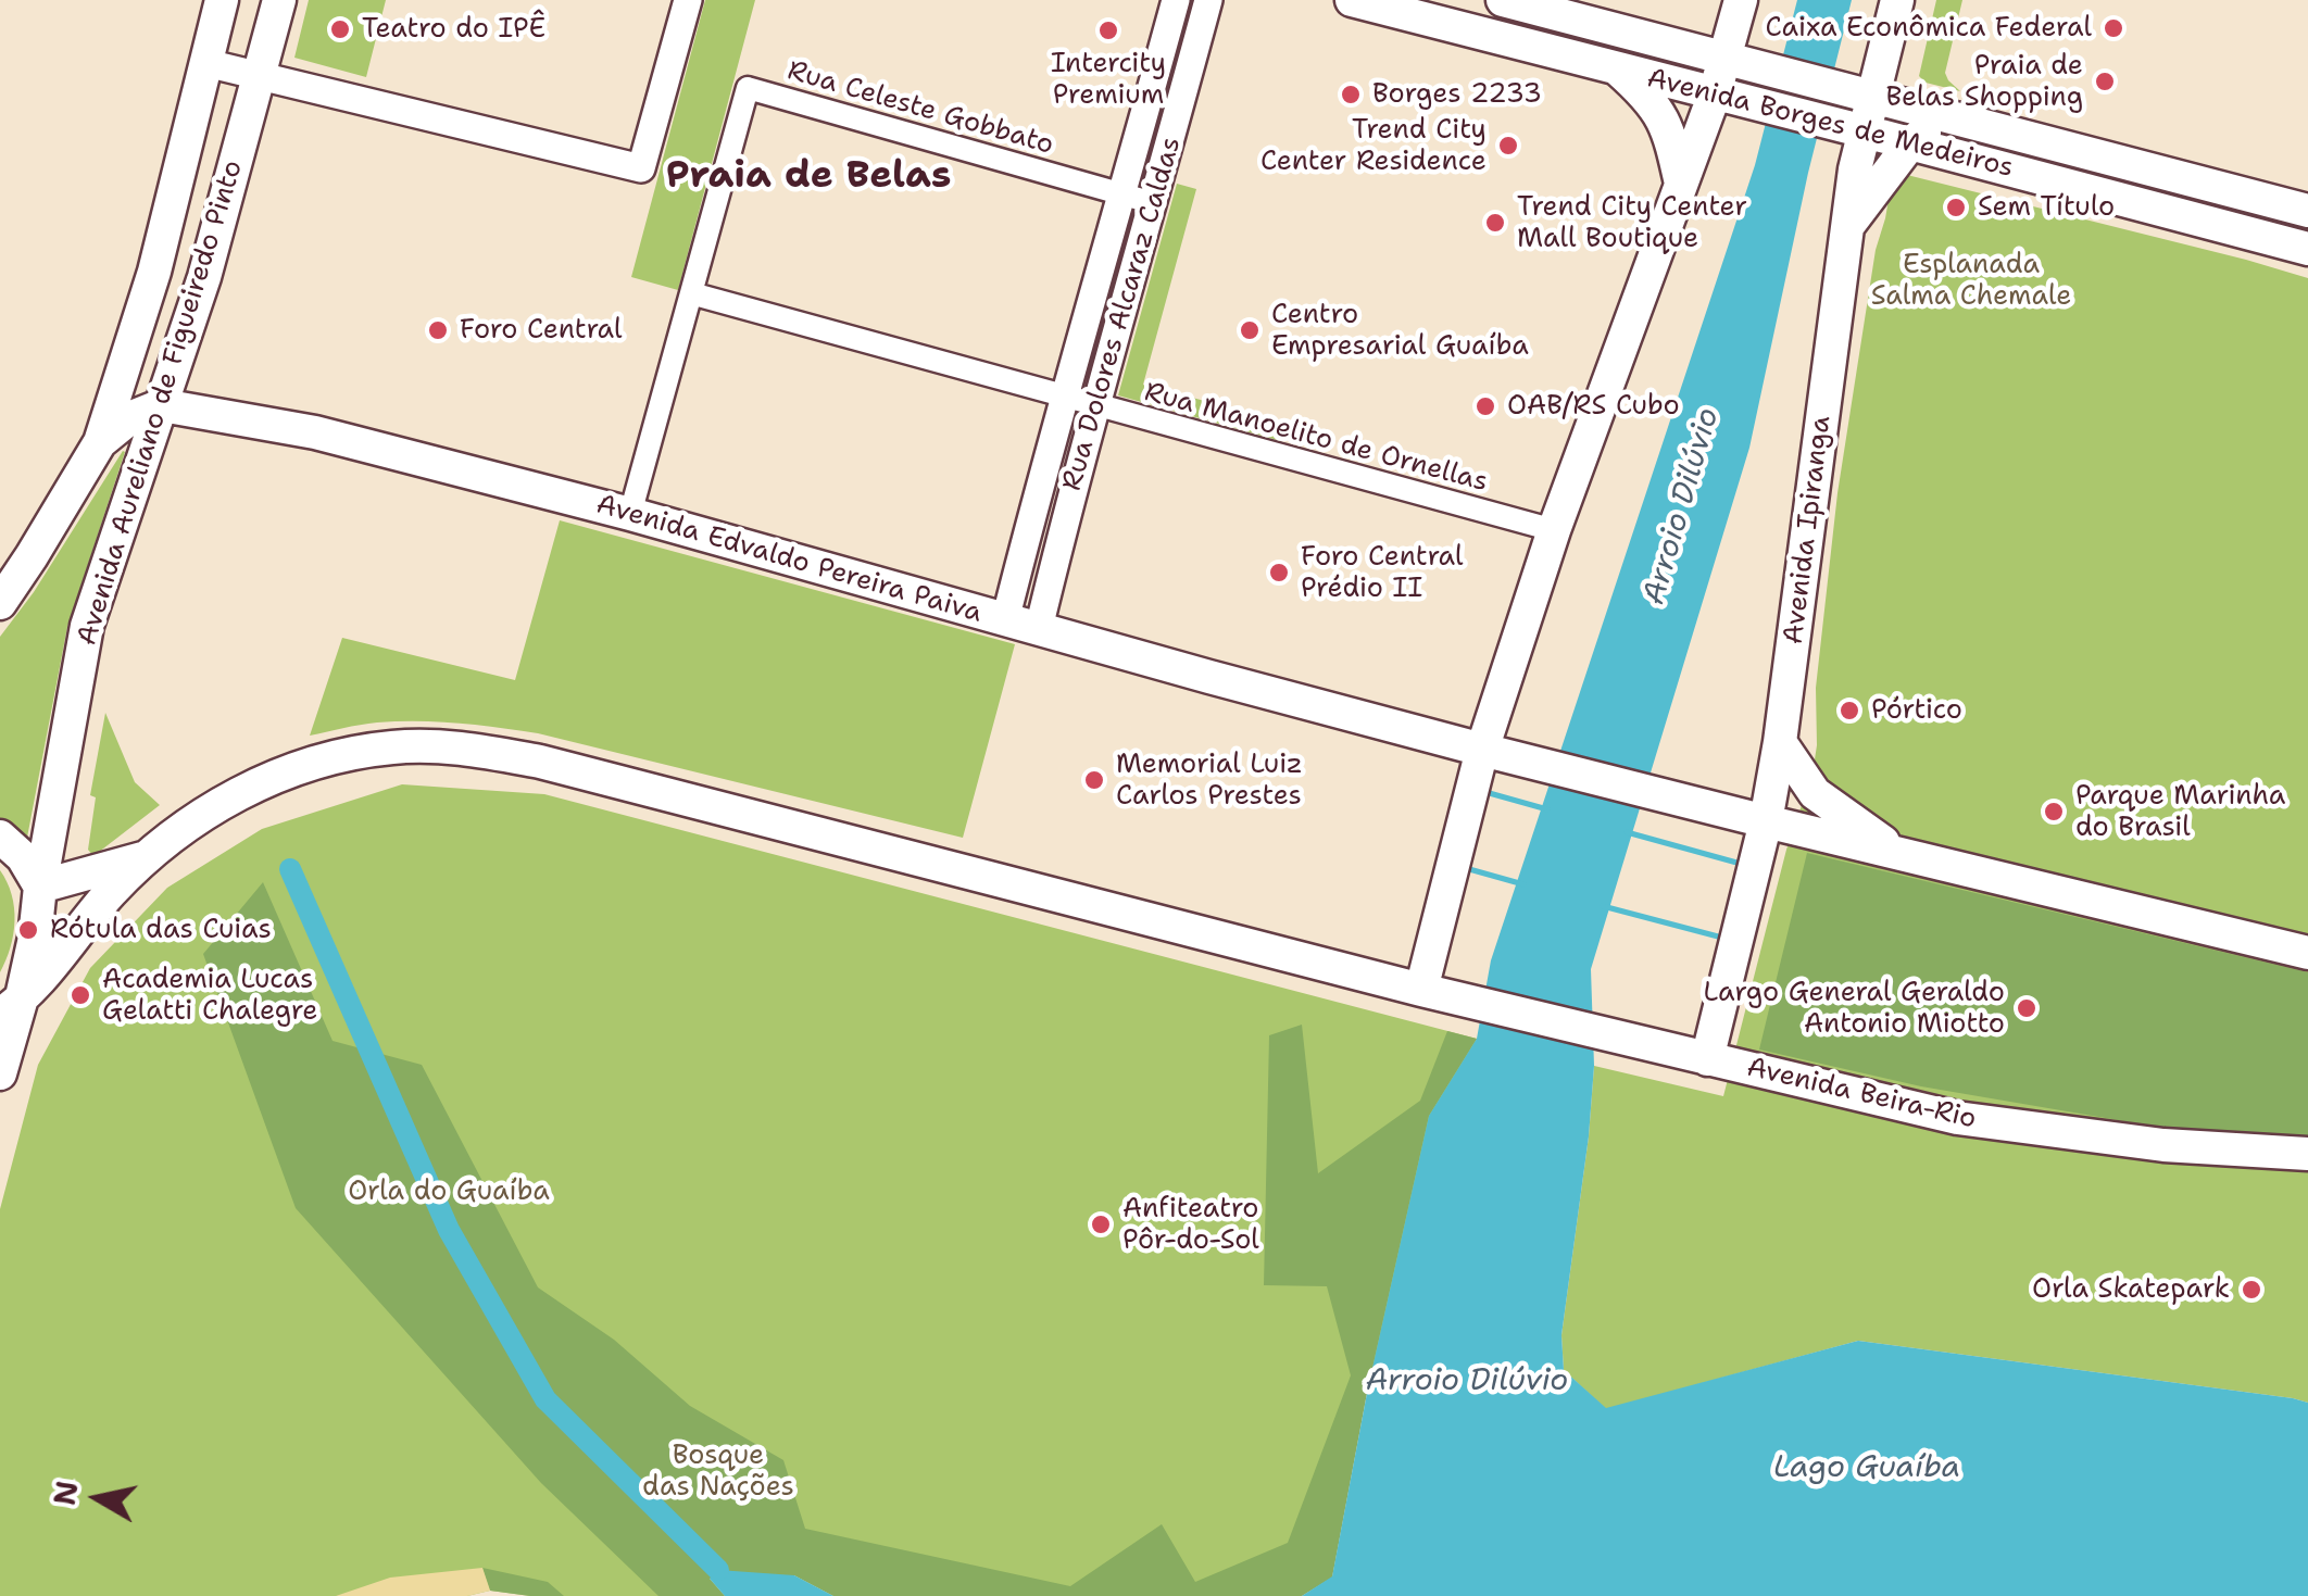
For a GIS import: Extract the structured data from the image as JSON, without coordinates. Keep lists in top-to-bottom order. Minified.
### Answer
{"streets":{"main road":["Avenida Borges de Medeiros","Avenida Aureliano de Figueiredo Pinto","Avenida Ipiranga","Avenida Edvaldo Pereira Paiva","Avenida Beira-Rio"],"street":["Rua Celeste Gobbato","Rua Dolores Alcaraz Caldas","Rua Manoelito de Ornellas"]},"crossings":[["Rua Celeste Gobbato","Rua Dolores Alcaraz Caldas"],["Avenida Borges de Medeiros","Avenida Ipiranga"],["Rua Dolores Alcaraz Caldas","Rua Manoelito de Ornellas"],["Rua Dolores Alcaraz Caldas","Avenida Edvaldo Pereira Paiva"],["Avenida Aureliano de Figueiredo Pinto","Avenida Edvaldo Pereira Paiva"],["Avenida Ipiranga","Avenida Beira-Rio"]],"districts":["Praia de Belas"],"water":["Arroio Dilúvio","Lago Guaíba"],"parks":["Esplanada Salma Chemale","Orla do Guaíba","Bosque das Nações"],"places":["Caixa Econômica Federal","Teatro do IPÊ","Intercity Premium","Praia de Belas Shopping","Borges 2233","Trend City Center Residence","Sem Título","Trend City Center Mall Boutique","Foro Central","Centro Empresarial Guaíba","OAB/RS Cubo","Foro Central Prédio II","Pórtico","Memorial Luiz Carlos Prestes","Parque Marinha do Brasil","Rótula das Cuias","Academia Lucas Gelatti Chalegre","Largo General Geraldo Antonio Miotto","Anfiteatro Pôr-do-Sol","Orla Skatepark"],"north":"left"}
